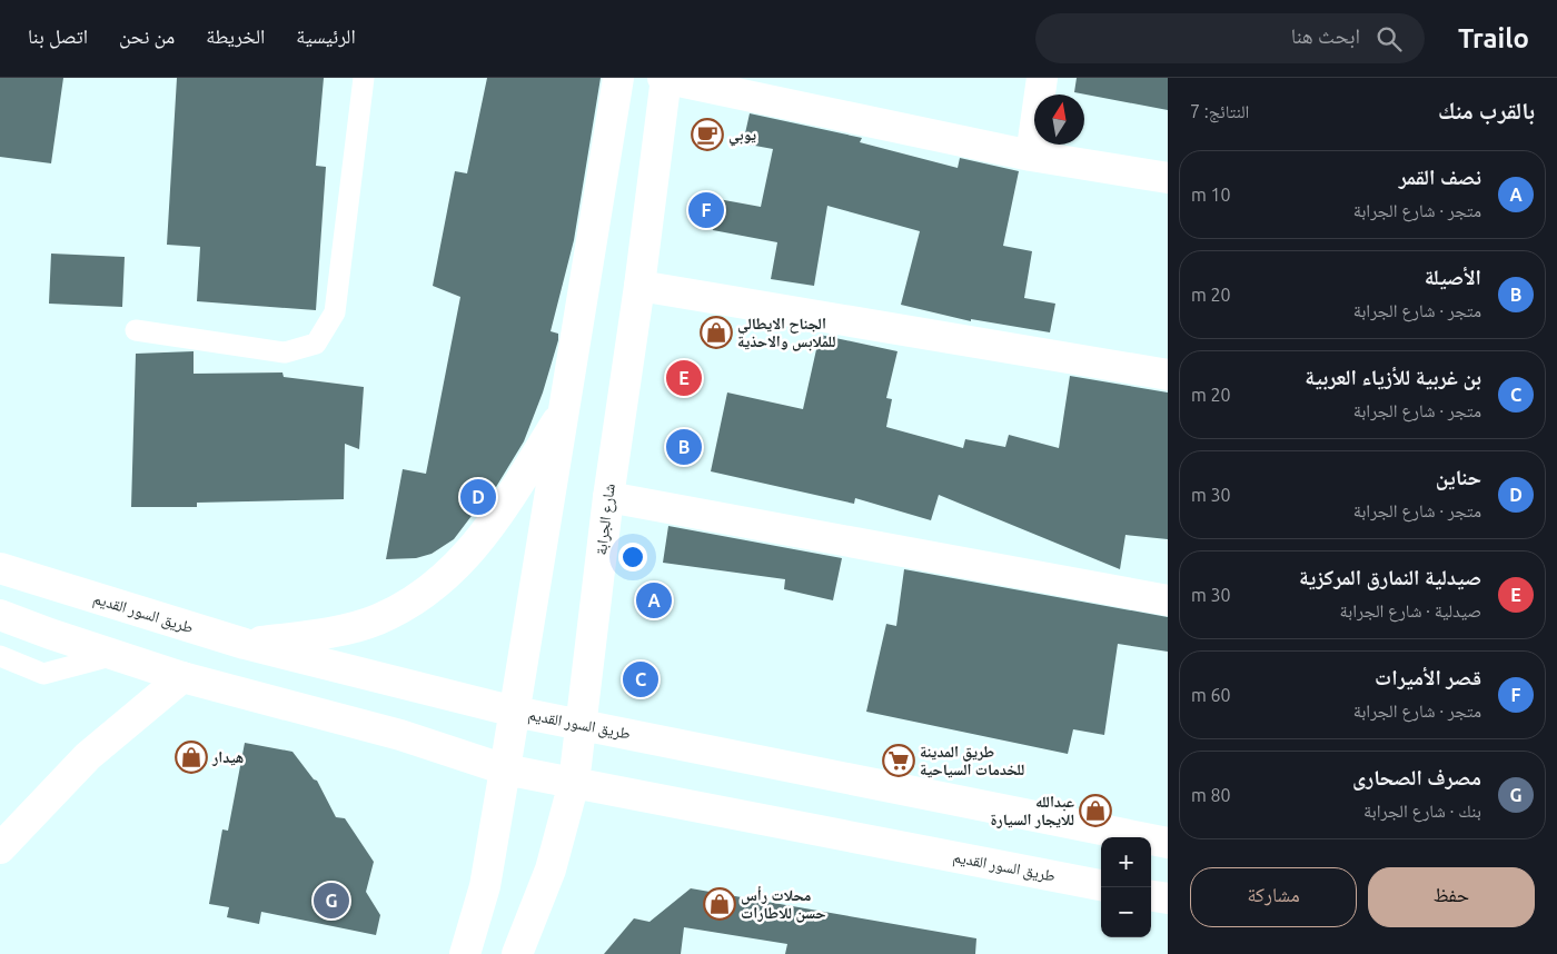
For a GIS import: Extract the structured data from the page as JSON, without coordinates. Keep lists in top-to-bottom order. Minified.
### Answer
{"streets":{"main road":["شارع الجرابة","طريق السور القديم"]},"crossings":[["شارع الجرابة","طريق السور القديم"]],"places":{"cafe":["يوبي"],"shop":["الجناح الايطالي للملابس والاحذية","هيدار","عبدالله للايجار السيارة","محلات رأس حسن للاطارات"],"supermarket":["طريق المدينة للخدمات السياحية"]},"north":"top","page":{"header":"Trailo","search":"ابحث هنا","nav":["الرئيسية","الخريطة","من نحن","اتصل بنا"],"heading":["بالقرب منك","النتائج: 7"],"list":[{"mark":"A","name":"نصف القمر","note":"متجر · شارع الجرابة","value":"10 m"},{"mark":"B","name":"الأصيلة","note":"متجر · شارع الجرابة","value":"20 m"},{"mark":"C","name":"بن غربية للأزياء العربية","note":"متجر · شارع الجرابة","value":"20 m"},{"mark":"D","name":"حناين","note":"متجر · شارع الجرابة","value":"30 m"},{"mark":"E","name":"صيدلية النمارق المركزية","note":"صيدلية · شارع الجرابة","value":"30 m"},{"mark":"F","name":"قصر الأميرات","note":"متجر · شارع الجرابة","value":"60 m"},{"mark":"G","name":"مصرف الصحارى","note":"بنك · شارع الجرابة","value":"80 m"}],"pins":["F","E","B","D","A","C","G"],"map_buttons":["+","−"],"buttons":["حفظ","مشاركة"]}}
